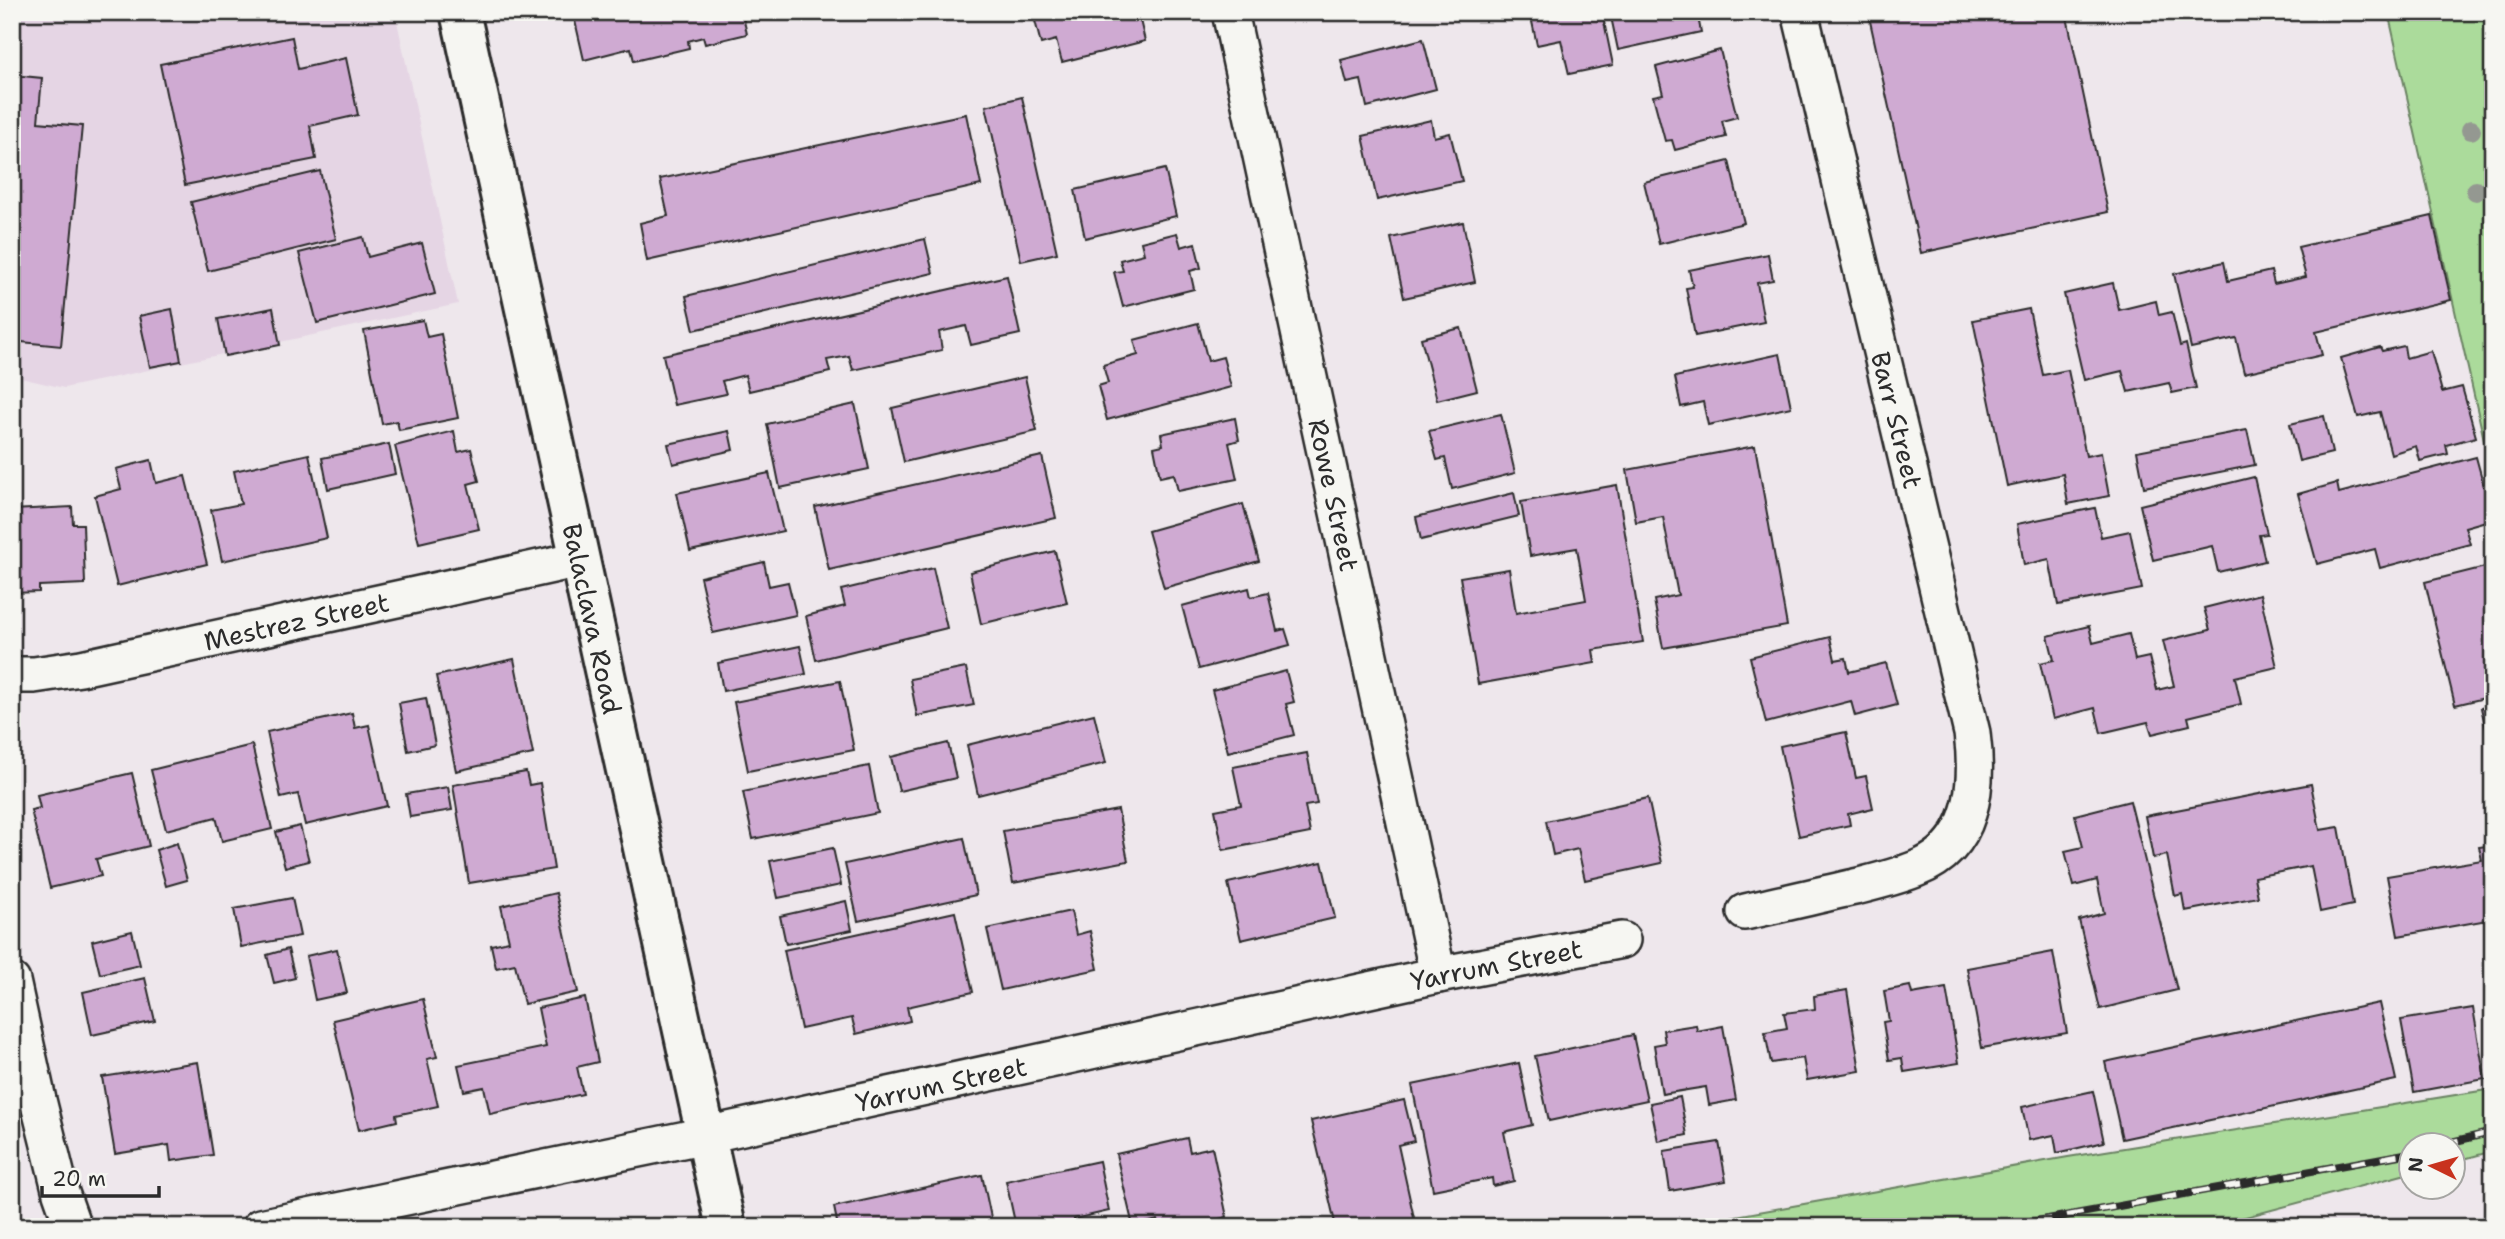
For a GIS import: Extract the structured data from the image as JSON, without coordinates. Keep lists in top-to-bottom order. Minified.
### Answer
{"streets":{"street":["Barr Street","Rowe Street","Balaclava Road","Mestrez Street","Yarrum Street"]},"crossings":[["Rowe Street","Yarrum Street"],["Balaclava Road","Mestrez Street"],["Balaclava Road","Yarrum Street"]],"scale_bar":"20 m","north":"left"}
